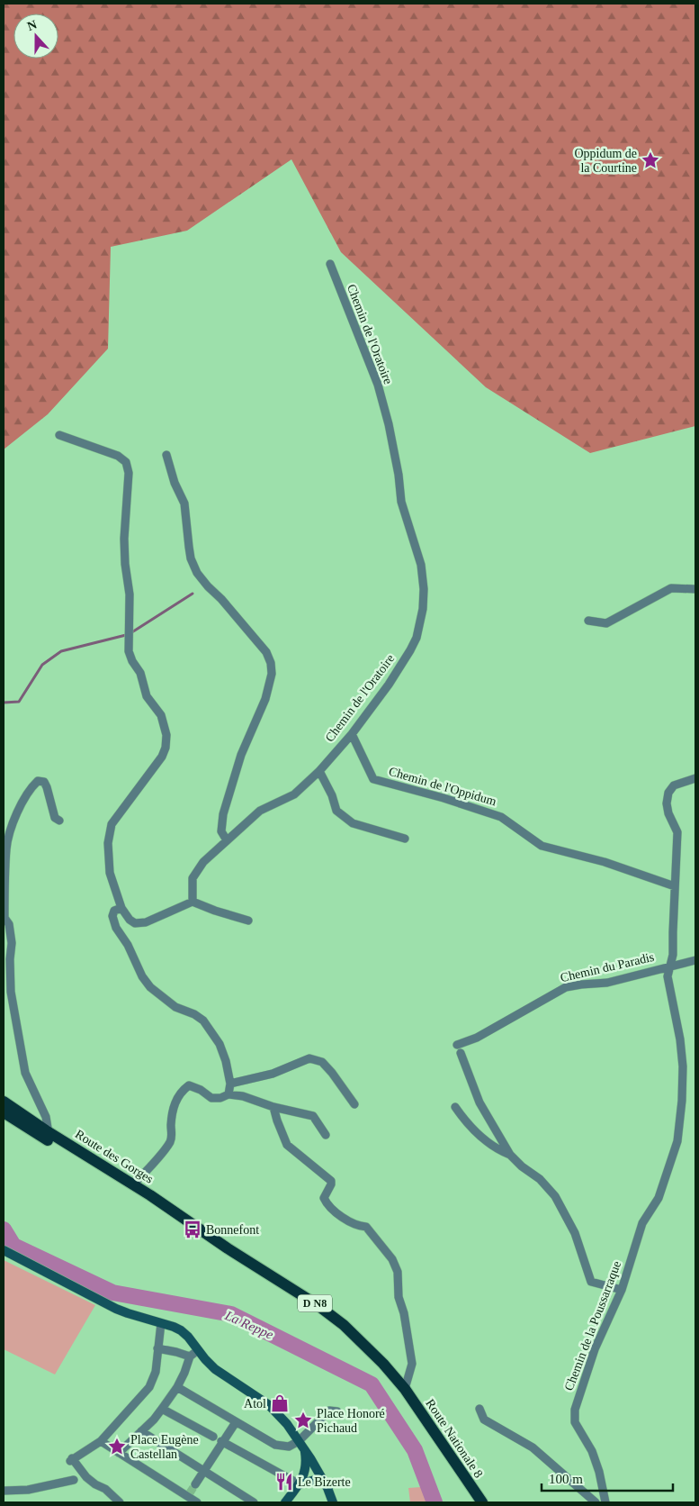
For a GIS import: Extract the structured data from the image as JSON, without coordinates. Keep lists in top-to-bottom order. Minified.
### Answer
{"streets":{"main road":["Route des Gorges","D N8","Route Nationale 8"],"street":["Chemin de l'Oratoire","Chemin de l'Oppidum","Chemin du Paradis","Chemin de la Poussarraque"]},"crossings":[["Chemin de l'Oratoire","Chemin de l'Oppidum"],["Chemin de l'Oppidum","Chemin de la Poussarraque"],["Chemin du Paradis","Chemin de la Poussarraque"],["Route des Gorges","Route Nationale 8"]],"water":["La Reppe"],"places":{"place":["Oppidum de la Courtine","Place Honoré Pichaud","Place Eugène Castellan"],"bus stop":["Bonnefont"],"shop":["Atol"],"restaurant":["Le Bizerte"]},"scale_bar":"100 m","north":"top"}
